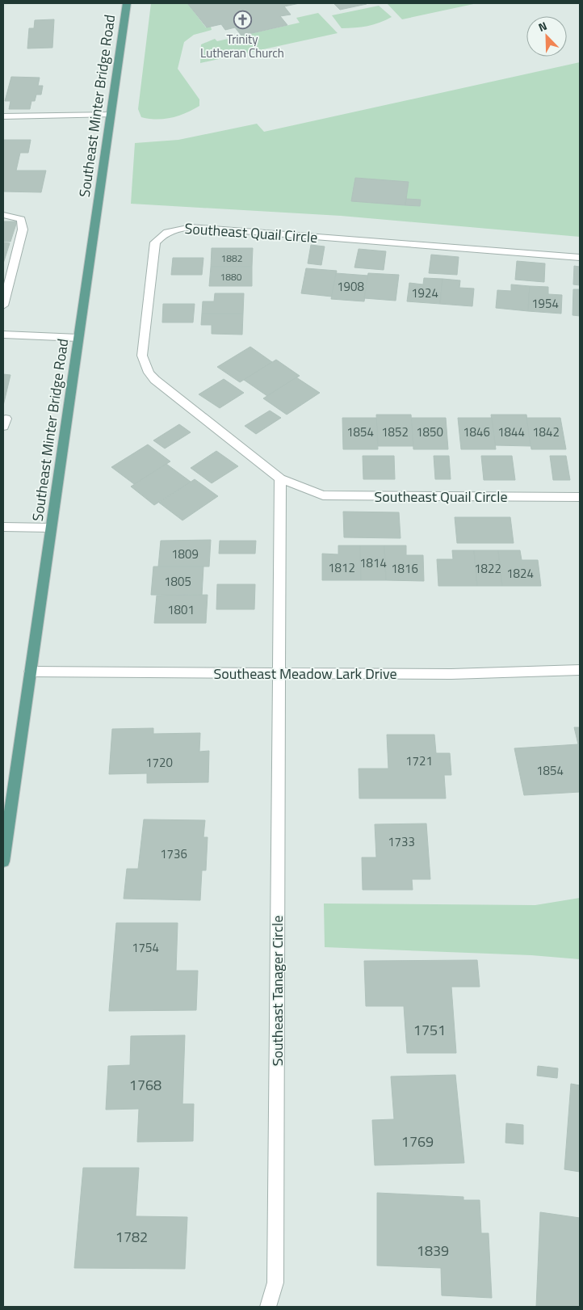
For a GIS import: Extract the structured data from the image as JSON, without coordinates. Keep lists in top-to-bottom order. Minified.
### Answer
{"streets":{"main road":["Southeast Minter Bridge Road"],"street":["Southeast Quail Circle","Southeast Meadow Lark Drive","Southeast Tanager Circle"]},"crossings":[["Southeast Minter Bridge Road","Southeast Meadow Lark Drive"],["Southeast Meadow Lark Drive","Southeast Tanager Circle"]],"places":{"church":["Trinity Lutheran Church"]},"house_numbers":["1882","1880","1908","1924","1954","1854","1852","1850","1846","1844","1842","1809","1814","1812","1816","1822","1824","1805","1801","1721","1720","1854","1733","1736","1754","1751","1768","1769","1782","1839"],"north":"top left"}
